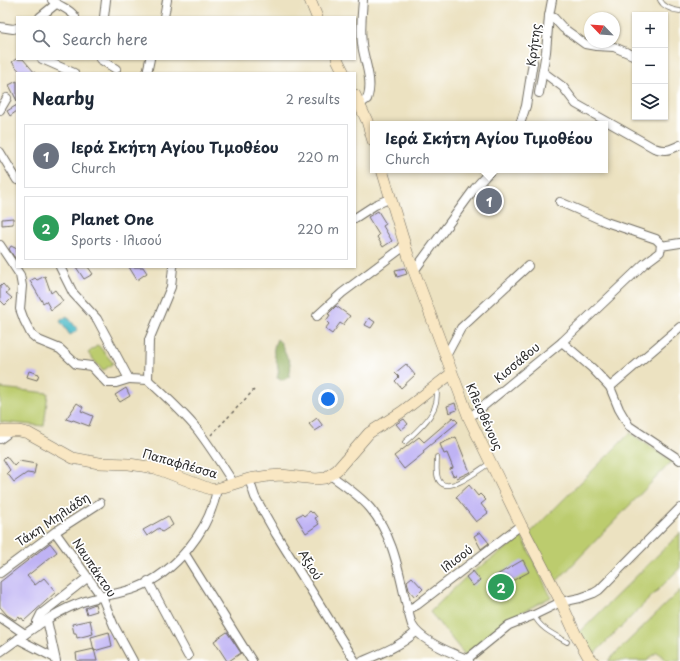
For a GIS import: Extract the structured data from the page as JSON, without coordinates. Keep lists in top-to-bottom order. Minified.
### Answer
{"streets":{"main road":["Κλεισθένους","Παπαφλέσσα"],"street":["Κρήτης","Κισσάβου","Τάκη Μηλιάδη","Ιλισού","Αξιού","Ναυπάκτου"]},"crossings":[["Κισσάβου","Κλεισθένους"],["Κλεισθένους","Ιλισού"],["Παπαφλέσσα","Αξιού"],["Τάκη Μηλιάδη","Ναυπάκτου"]],"north":"top left","page":{"map_buttons":["+","−"],"search":"Search here","heading":["Nearby","2 results"],"popup":["Ιερά Σκήτη Αγίου Τιμοθέου","Church"],"list":[{"mark":"1","name":"Ιερά Σκήτη Αγίου Τιμοθέου","note":"Church","value":"220 m"},{"mark":"2","name":"Planet One","note":"Sports · Ιλισού","value":"220 m"}],"pins":["1","2"]}}
